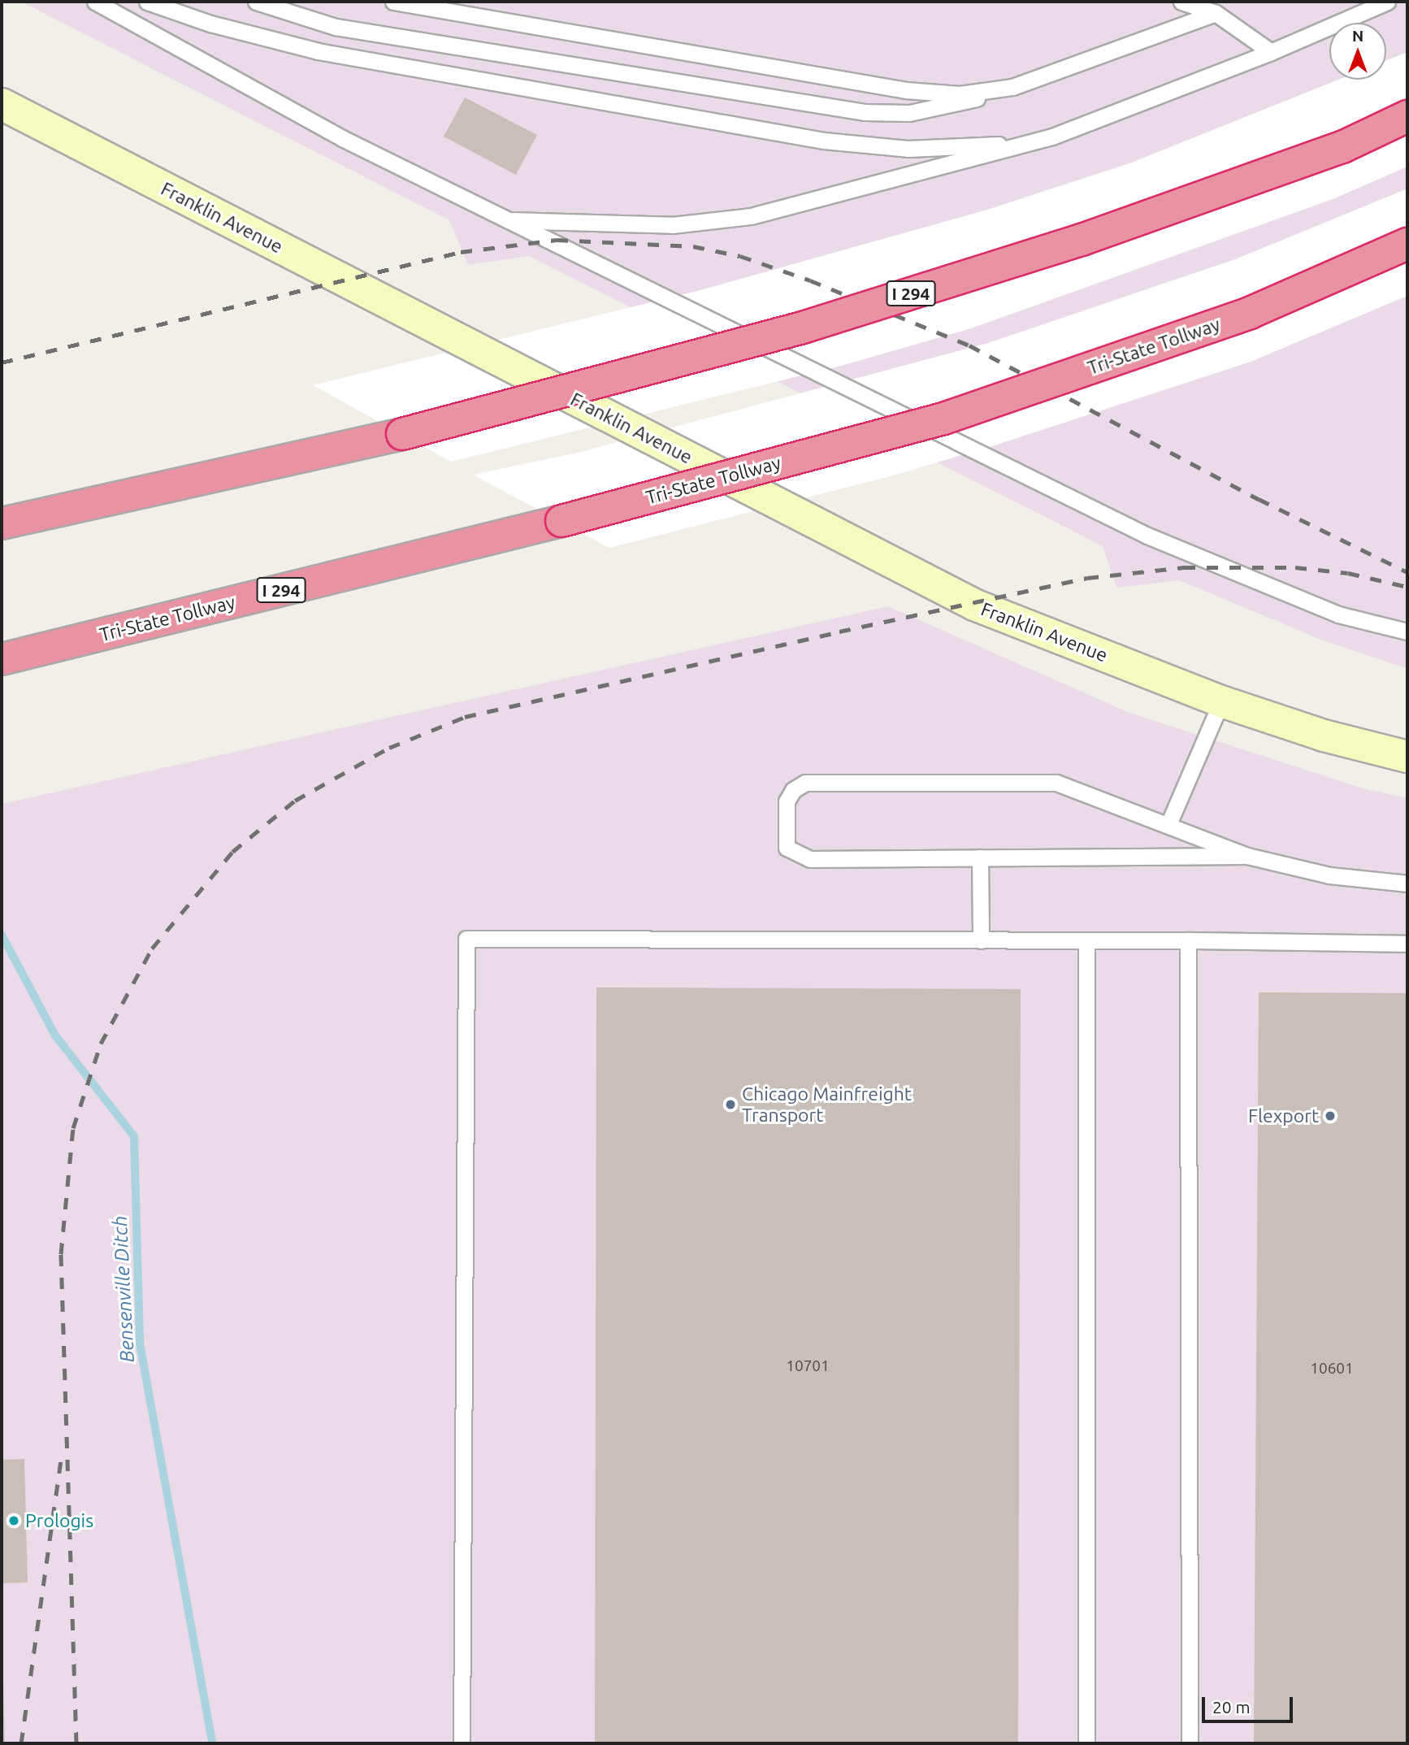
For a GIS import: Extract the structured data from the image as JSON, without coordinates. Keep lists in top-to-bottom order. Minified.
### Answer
{"streets":{"highway":["I 294","Tri-State Tollway"],"main road":["Franklin Avenue"]},"water":["Bensenville Ditch"],"places":["Chicago Mainfreight Transport","Flexport","Prologis"],"house_numbers":["10701","10601"],"scale_bar":"20 m","north":"top"}
